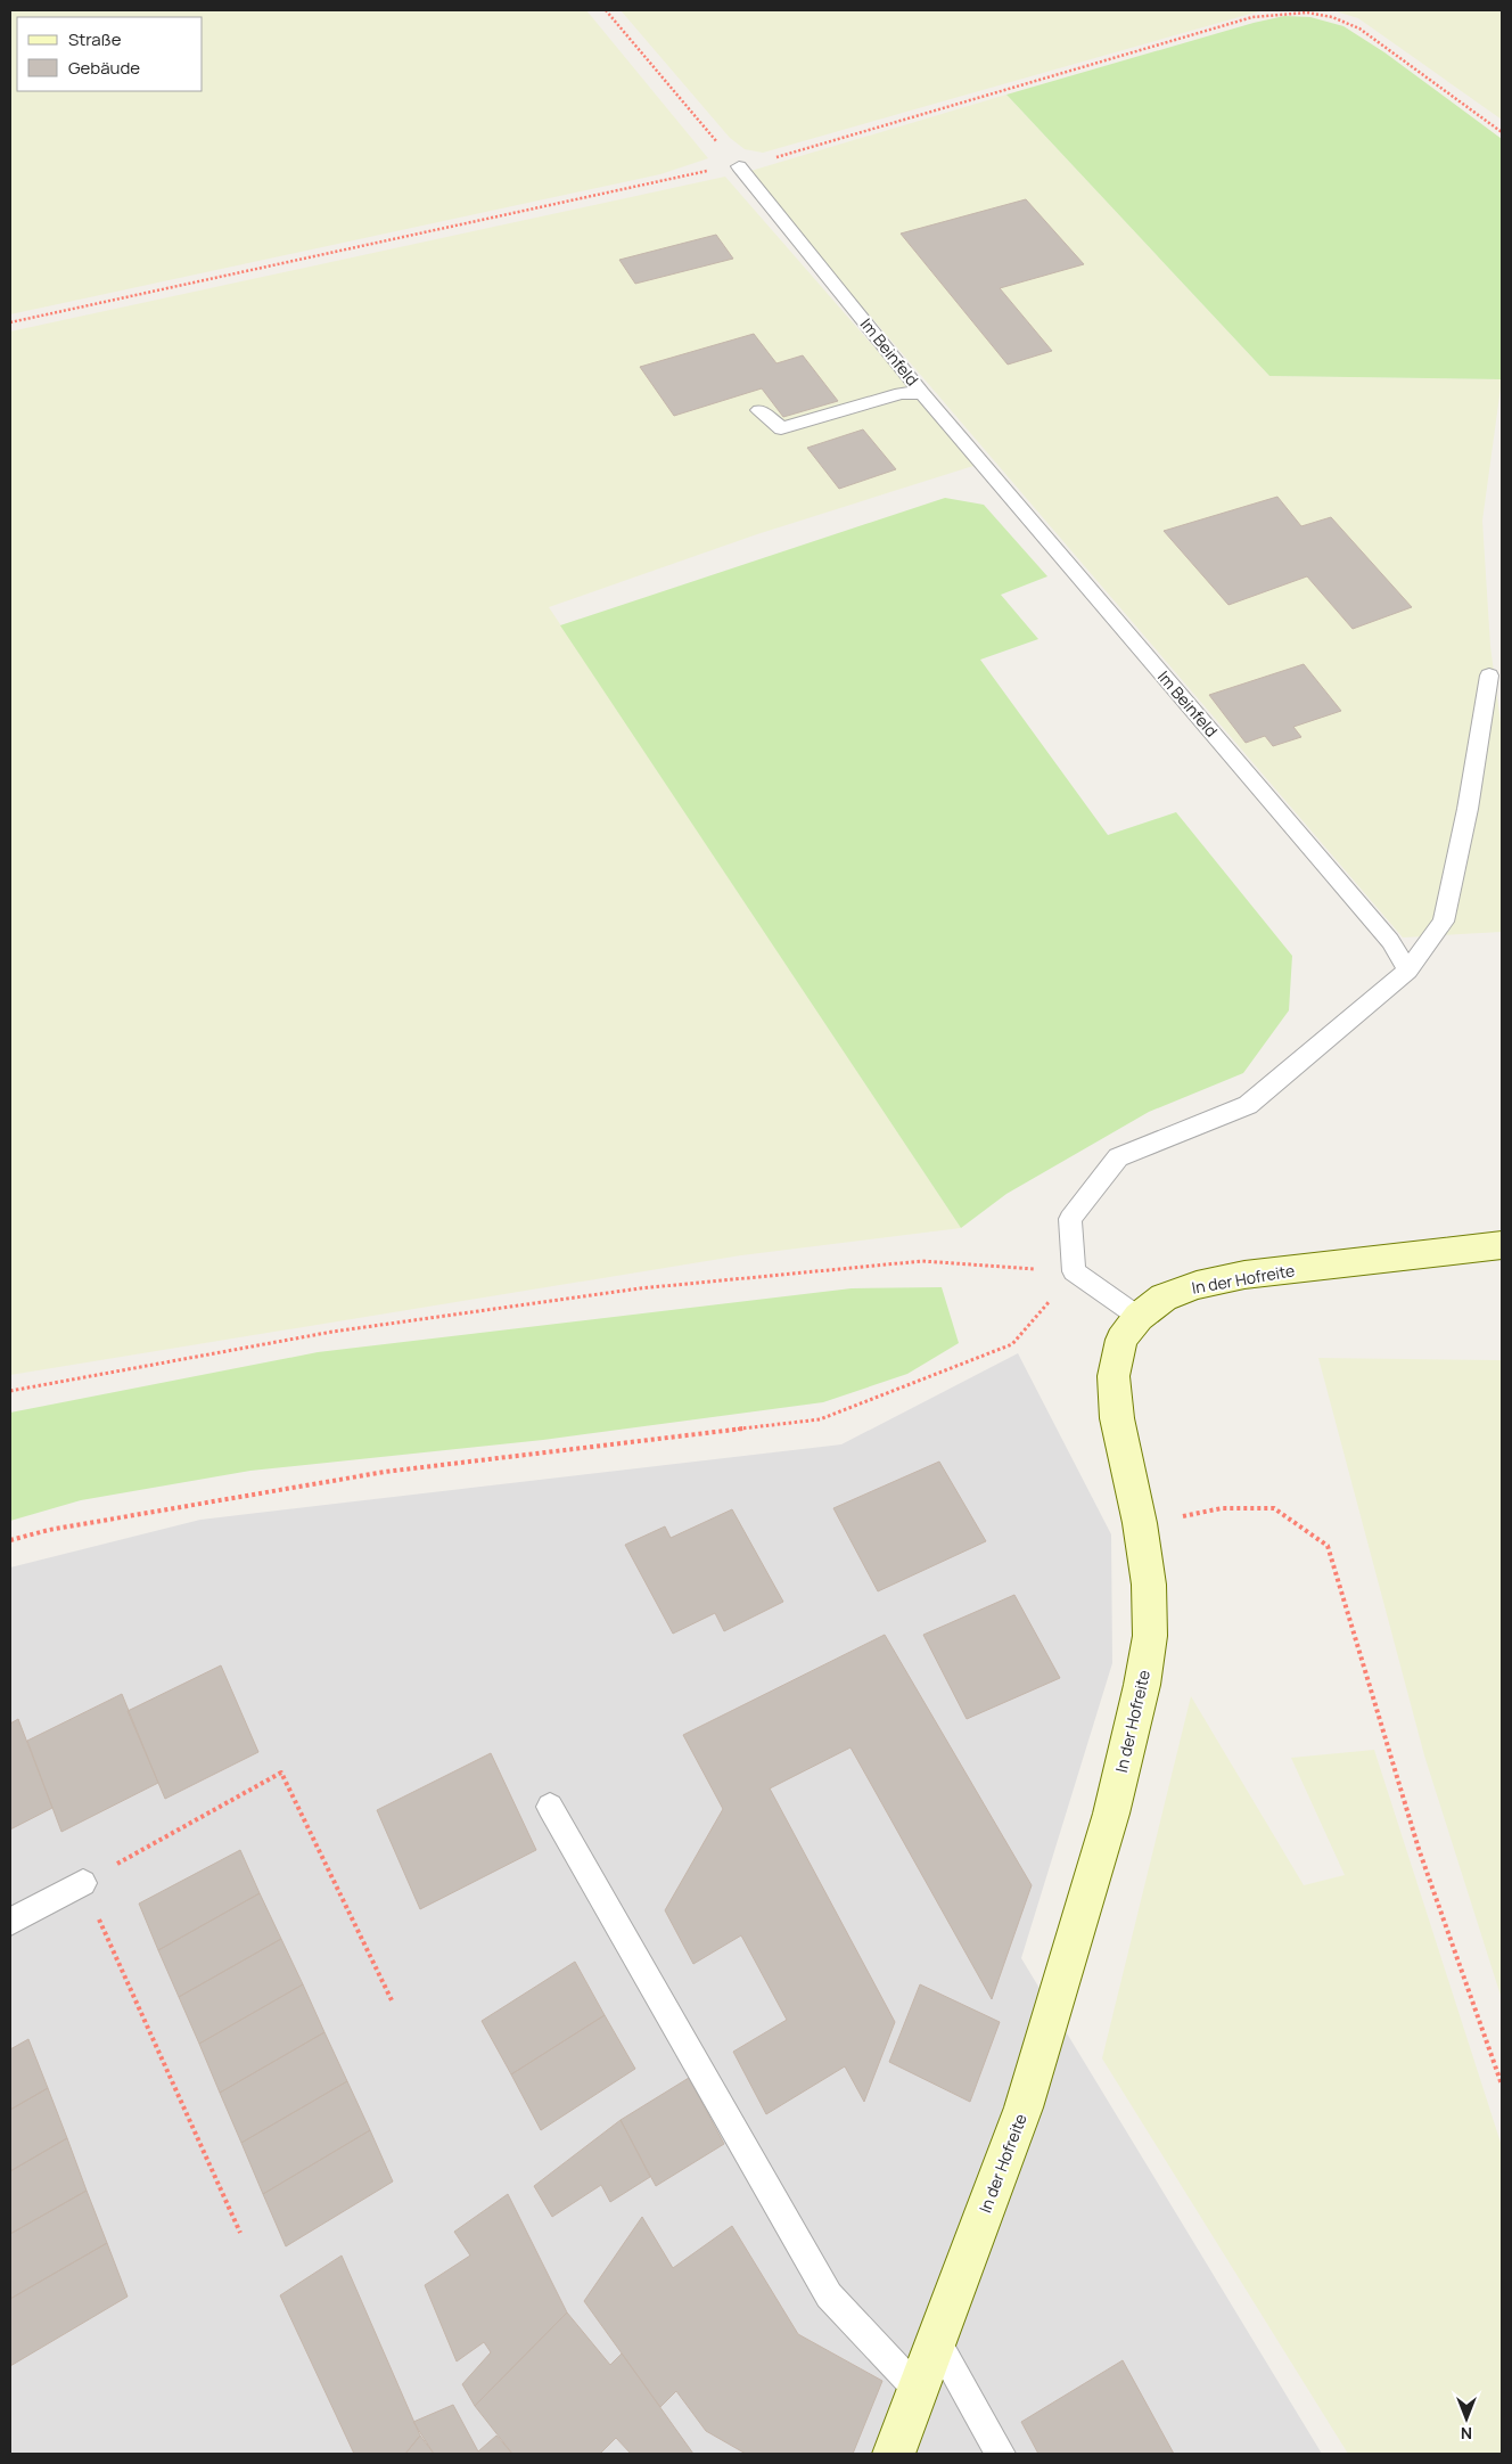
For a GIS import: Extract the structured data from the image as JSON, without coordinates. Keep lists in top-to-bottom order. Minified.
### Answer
{"streets":{"main road":["In der Hofreite"],"lane":["Im Beinfeld"]},"legend":["Straße","Gebäude"],"north":"bottom"}
